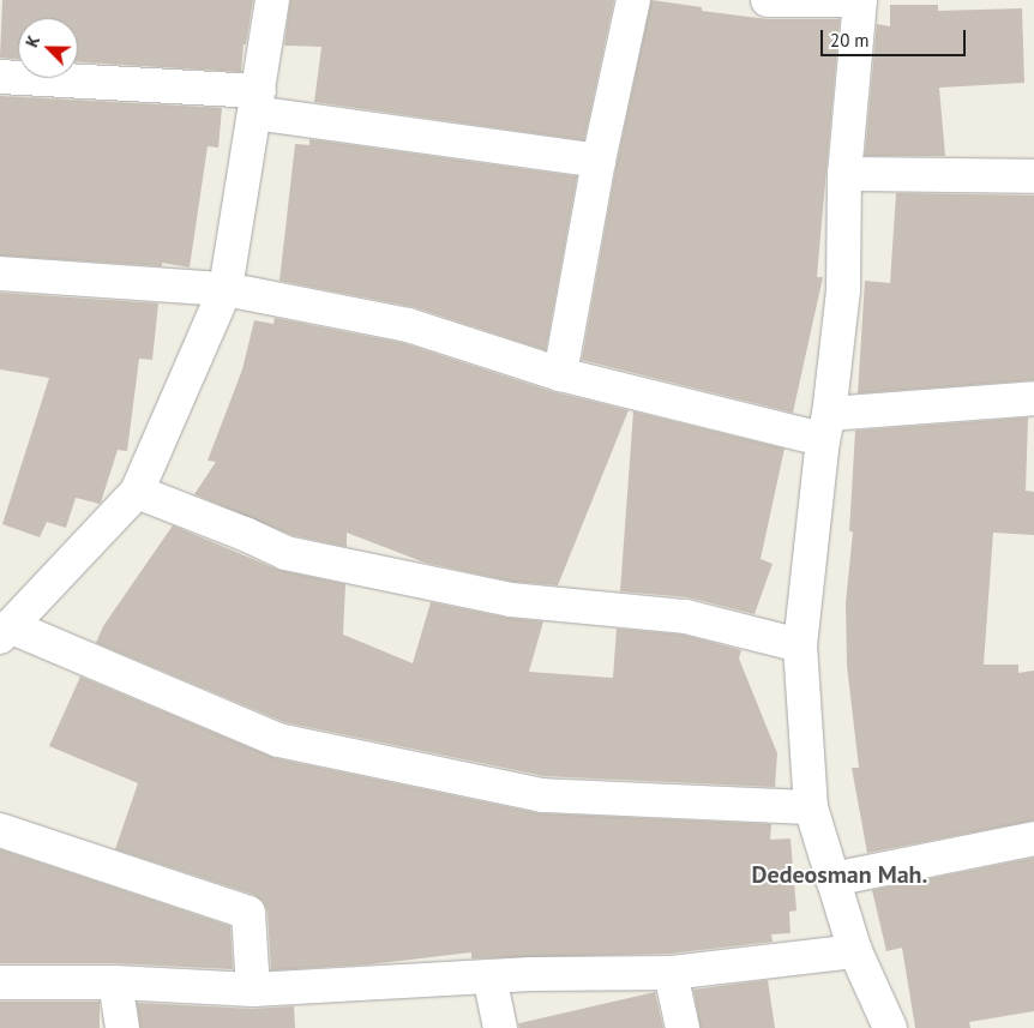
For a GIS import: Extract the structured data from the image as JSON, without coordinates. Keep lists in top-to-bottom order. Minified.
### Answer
{"districts":["Dedeosman Mah."],"scale_bar":"20 m","north":"top left"}
